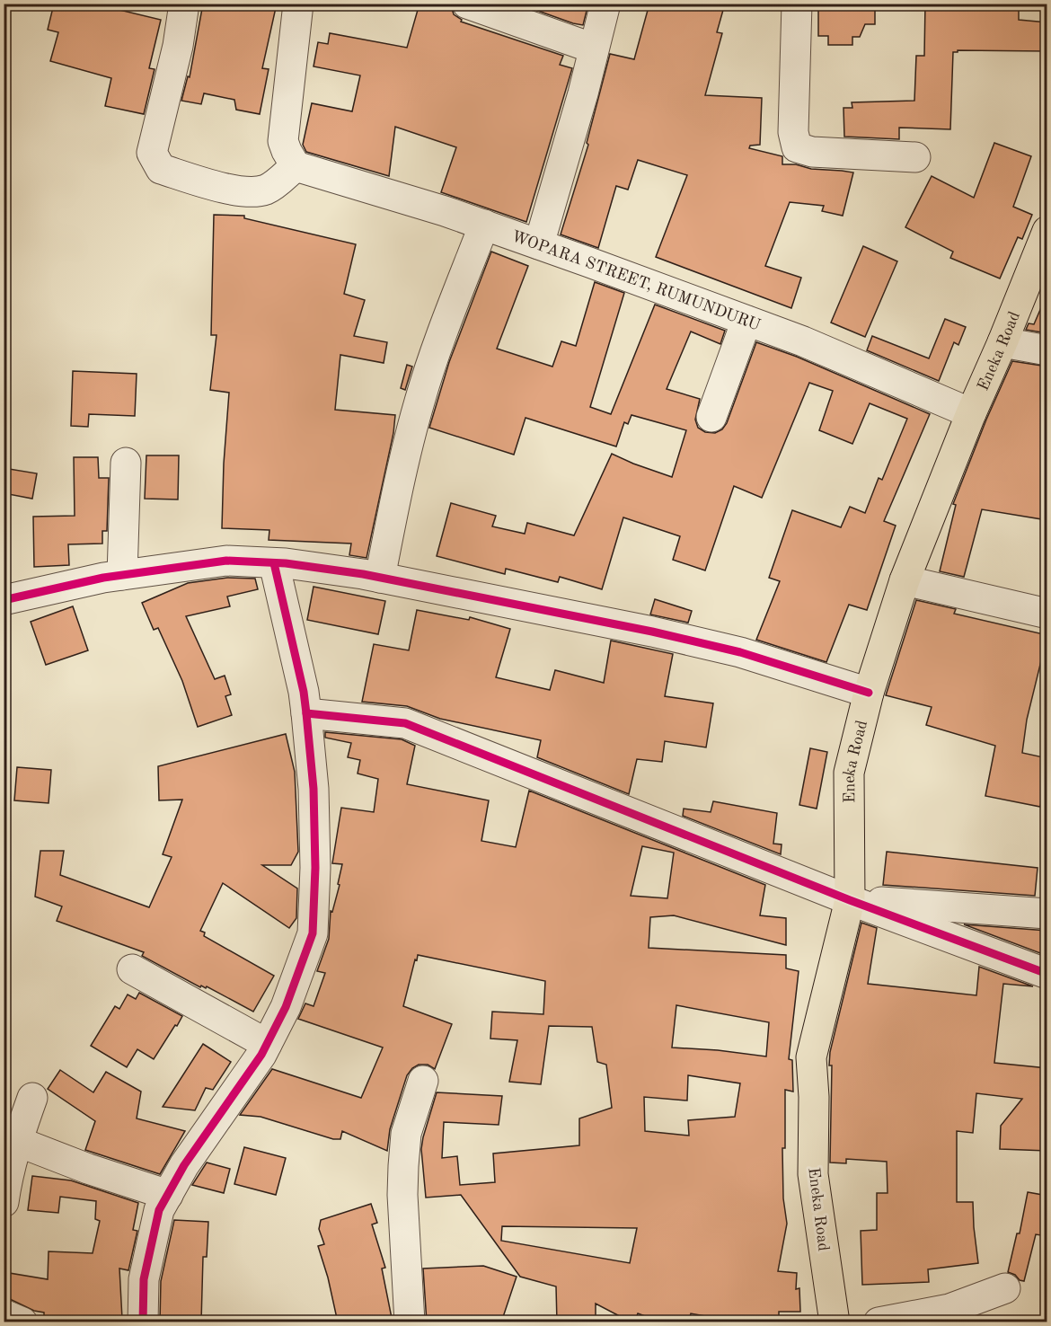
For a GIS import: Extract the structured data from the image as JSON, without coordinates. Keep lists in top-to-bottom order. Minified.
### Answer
{"streets":{"main road":["Eneka Road"],"street":["WOPARA STREET, RUMUNDURU"]},"crossings":[["WOPARA STREET, RUMUNDURU","Eneka Road"]]}
